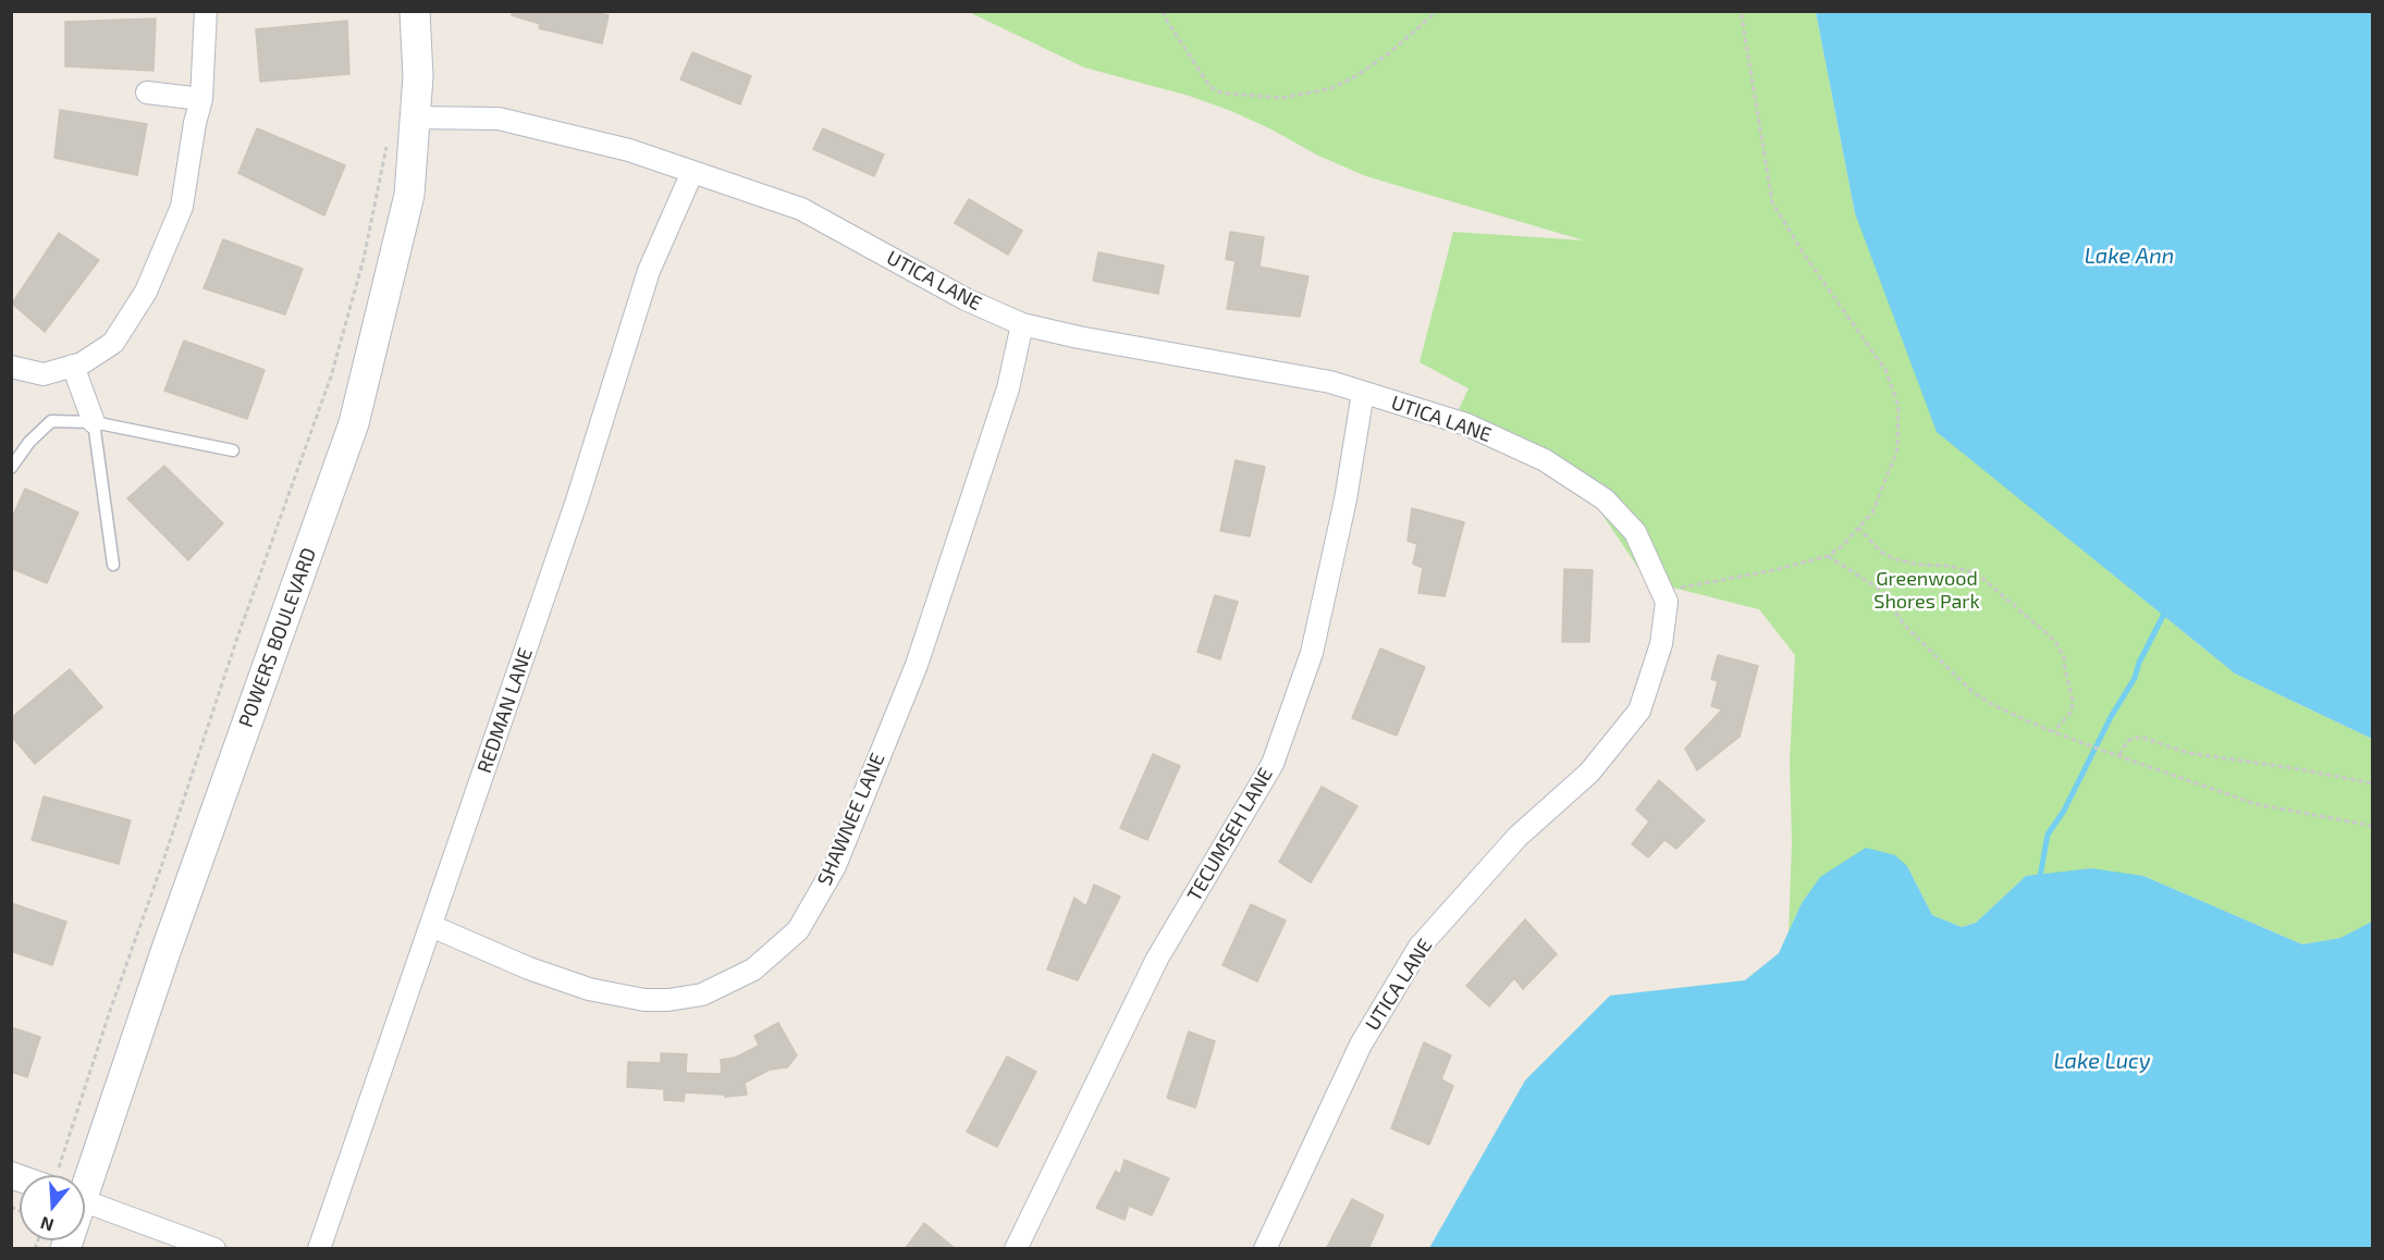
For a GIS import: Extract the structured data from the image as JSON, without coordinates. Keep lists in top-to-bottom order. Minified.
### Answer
{"streets":{"main road":["POWERS BOULEVARD"],"street":["UTICA LANE","REDMAN LANE","SHAWNEE LANE","TECUMSEH LANE"]},"crossings":[["UTICA LANE","POWERS BOULEVARD"],["UTICA LANE","REDMAN LANE"],["UTICA LANE","SHAWNEE LANE"],["UTICA LANE","TECUMSEH LANE"],["REDMAN LANE","SHAWNEE LANE"]],"water":["Lake Ann","Lake Lucy"],"parks":["Greenwood Shores Park"],"north":"bottom"}
